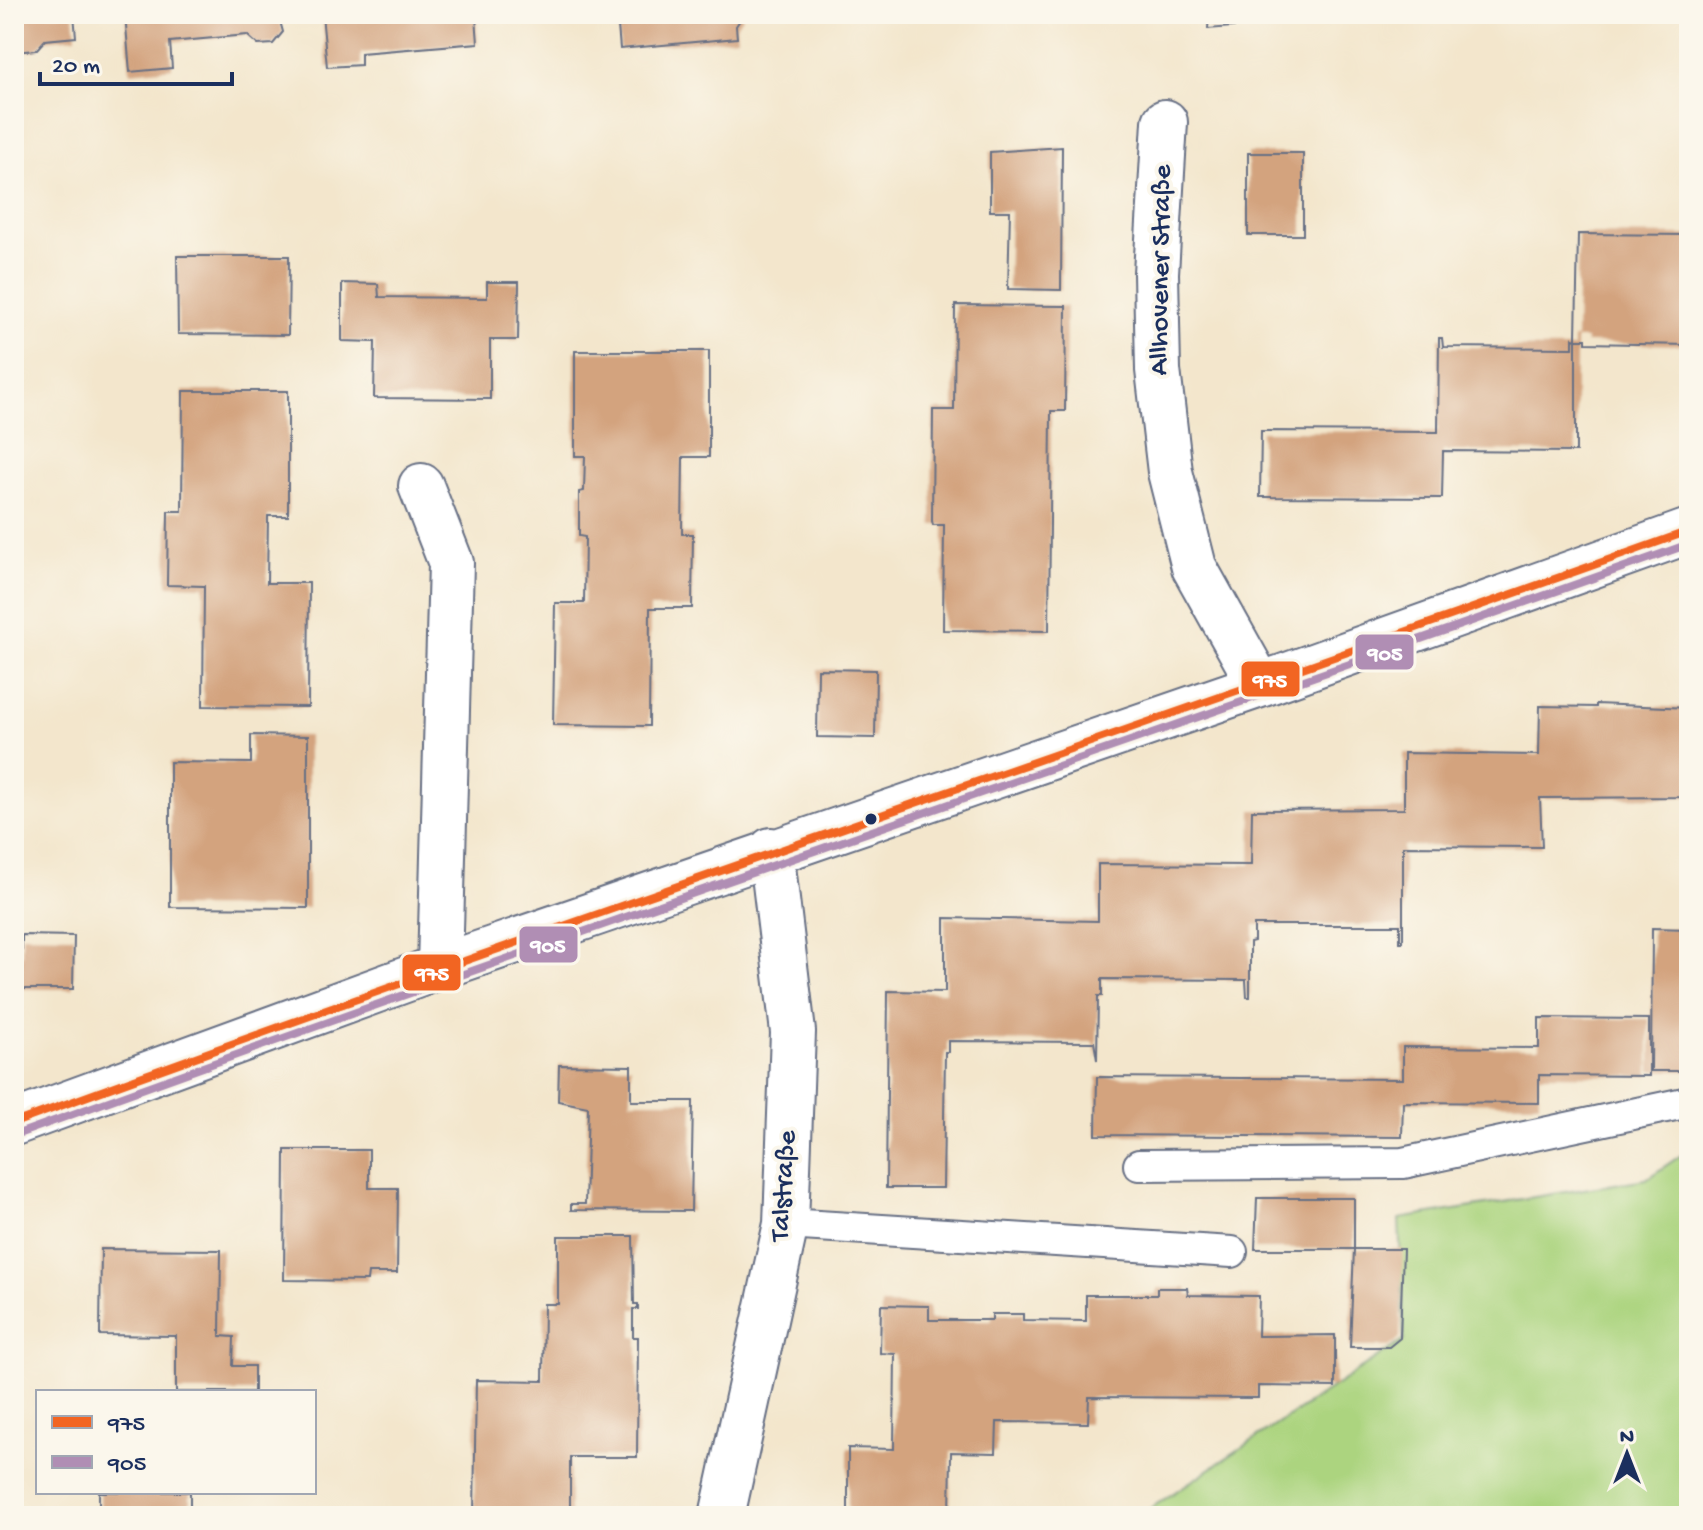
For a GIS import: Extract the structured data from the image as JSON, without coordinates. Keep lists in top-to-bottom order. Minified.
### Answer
{"streets":{"street":["Allhovener Straße","Talstraße"]},"lines":["transit line 975","transit line 905"],"legend":["975","905"],"scale_bar":"20 m","north":"top"}
